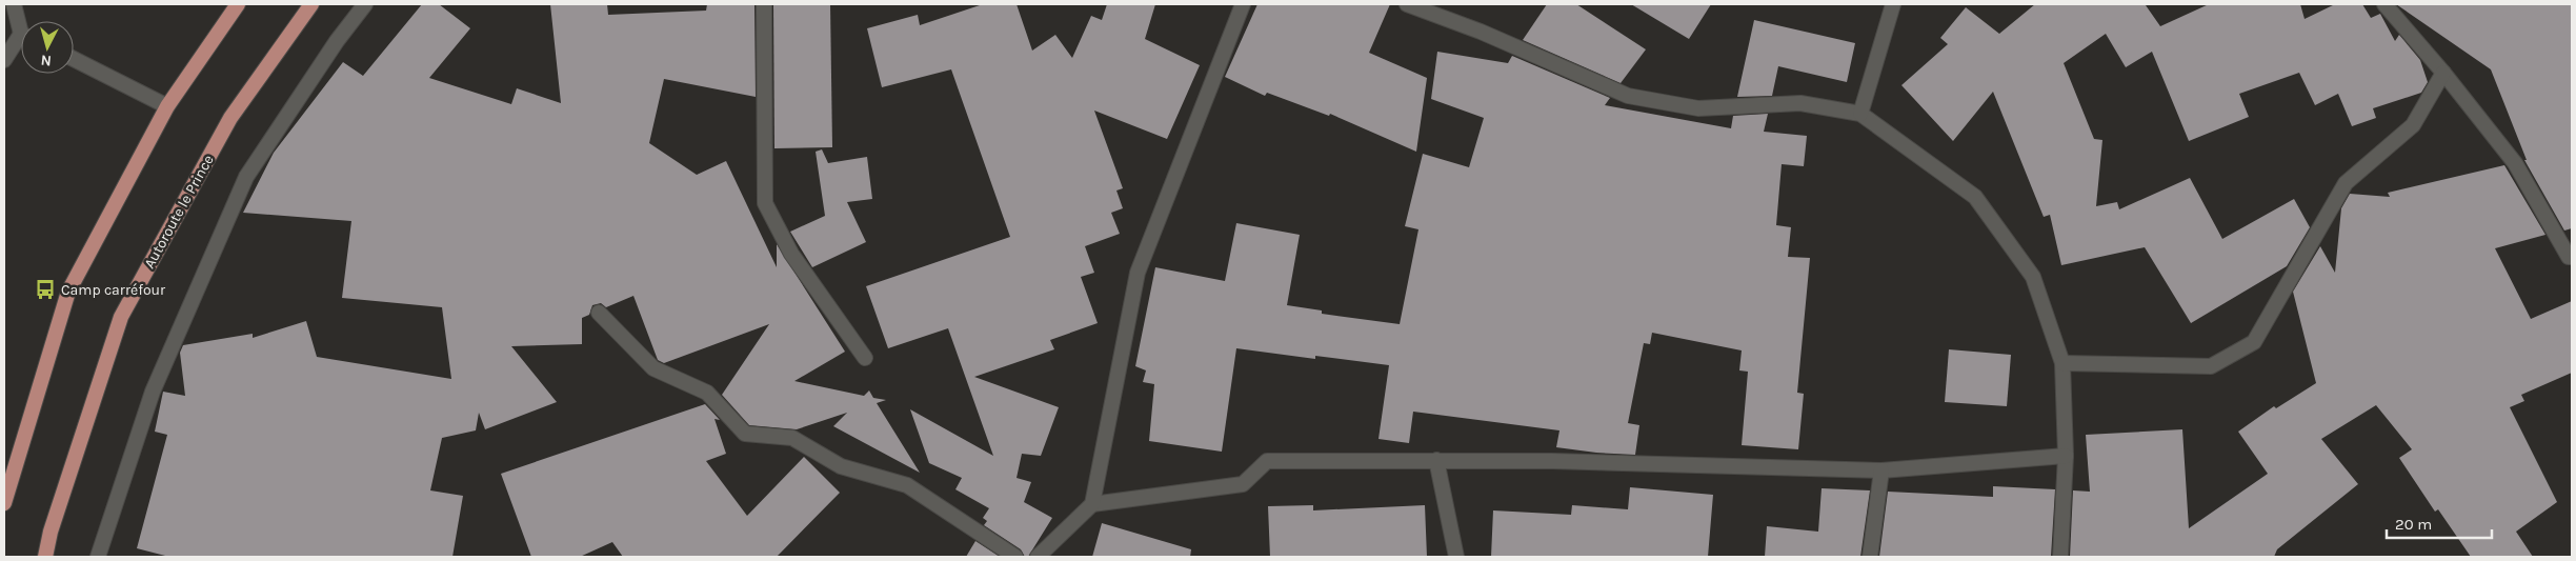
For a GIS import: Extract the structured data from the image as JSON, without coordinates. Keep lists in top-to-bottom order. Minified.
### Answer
{"streets":{"main road":["Autoroute le Prince"]},"places":{"bus stop":["Camp carréfour"]},"scale_bar":"20 m","north":"bottom"}
